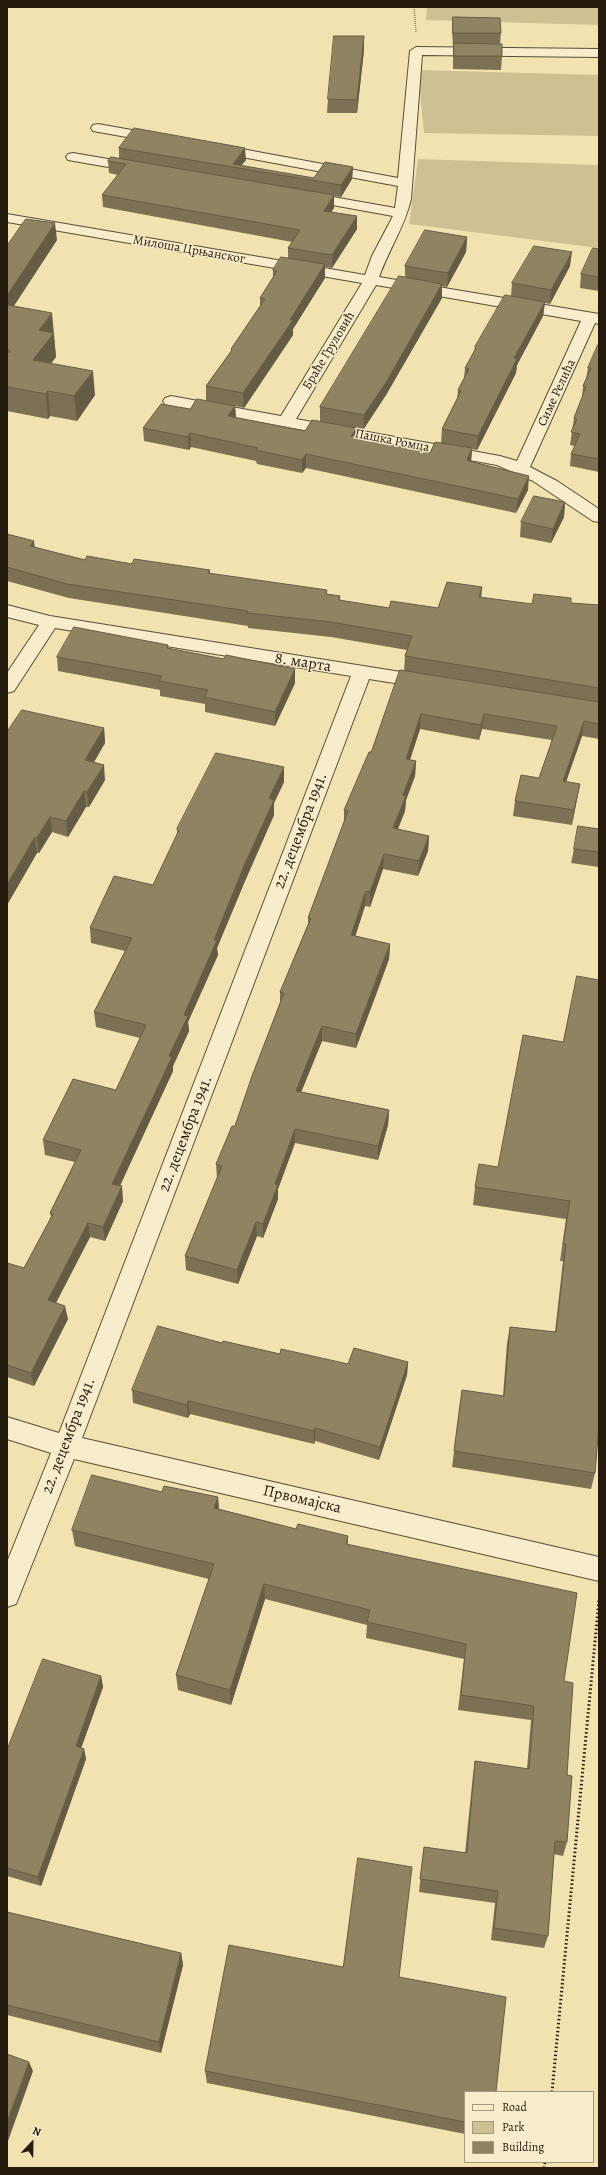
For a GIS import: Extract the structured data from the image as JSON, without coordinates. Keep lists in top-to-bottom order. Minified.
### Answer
{"streets":{"street":["Милоша Црњанског","Браће Груловић","Симе Релића","Пашка Ромца","8. марта","22. децембра 1941.","Првомајска"]},"crossings":[["Милоша Црњанског","Браће Груловић"],["Милоша Црњанског","Симе Релића"],["Браће Груловић","Пашка Ромца"],["Симе Релића","Пашка Ромца"],["8. марта","22. децембра 1941."],["22. децембра 1941.","Првомајска"]],"legend":["Road","Park","Building"],"north":"top"}
